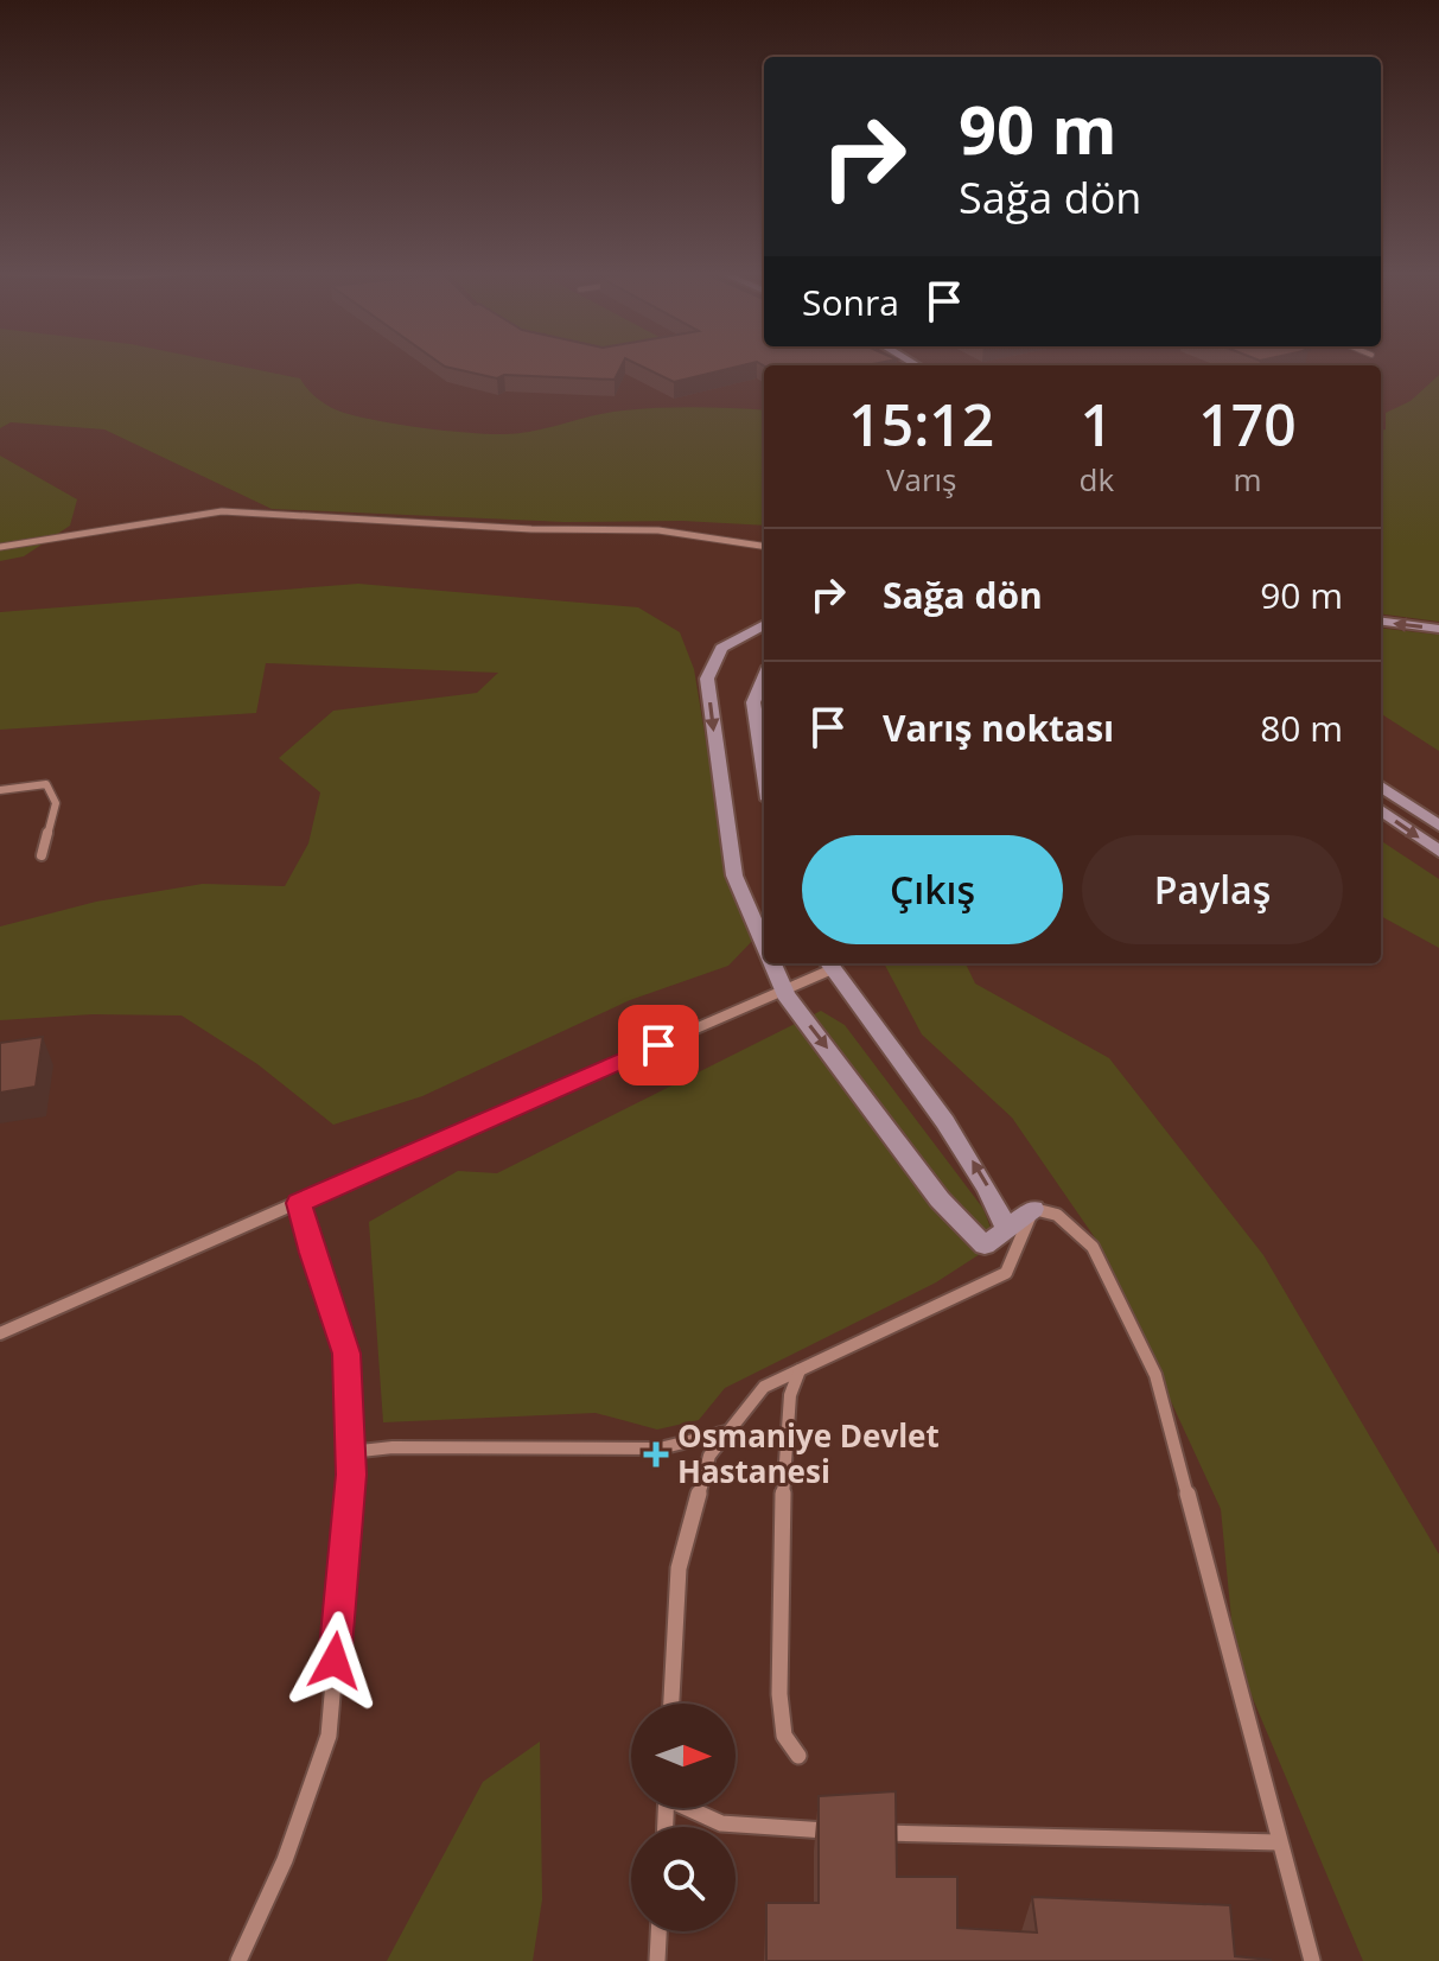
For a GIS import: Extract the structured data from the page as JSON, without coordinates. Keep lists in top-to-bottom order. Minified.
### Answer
{"places":{"health":["Osmaniye Devlet Hastanesi"]},"north":"right","page":{"turn":["90 m","Sağa dön"],"then":"Sonra","eta":["15:12","Varış","1","dk","170","m"],"list":[{"name":"Sağa dön","value":"90 m"},{"name":"Varış noktası","value":"80 m"}],"buttons":["Çıkış","Paylaş"]}}
